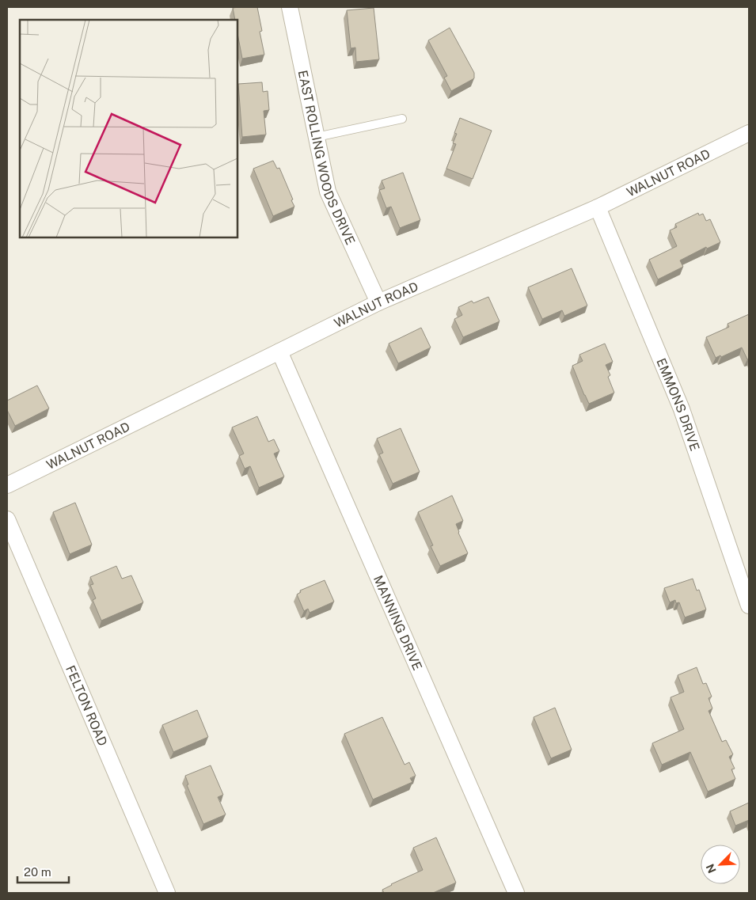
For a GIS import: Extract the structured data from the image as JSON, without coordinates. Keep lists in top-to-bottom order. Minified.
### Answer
{"streets":{"street":["EAST ROLLING WOODS DRIVE","WALNUT ROAD","EMMONS DRIVE","MANNING DRIVE","FELTON ROAD"]},"crossings":[["EAST ROLLING WOODS DRIVE","WALNUT ROAD"],["WALNUT ROAD","EMMONS DRIVE"],["WALNUT ROAD","MANNING DRIVE"]],"scale_bar":"20 m","north":"bottom left"}
